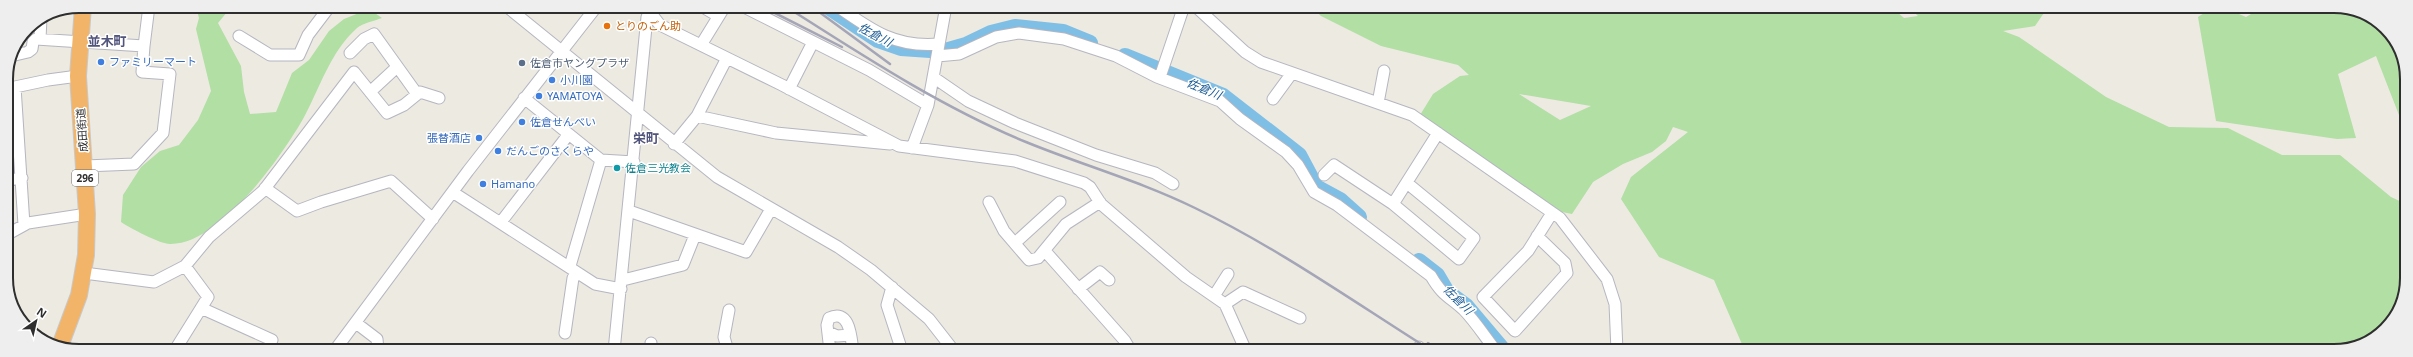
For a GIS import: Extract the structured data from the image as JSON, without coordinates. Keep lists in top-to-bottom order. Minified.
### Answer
{"streets":{"highway":["成田街道","296"]},"districts":["並木町","栄町"],"water":["佐倉川"],"places":["とりのごん助","ファミリーマート","佐倉市ヤングプラザ","小川園","YAMATOYA","佐倉せんべい","張替酒店","だんごのさくらや","佐倉三光教会","Hamano"],"north":"top right"}
